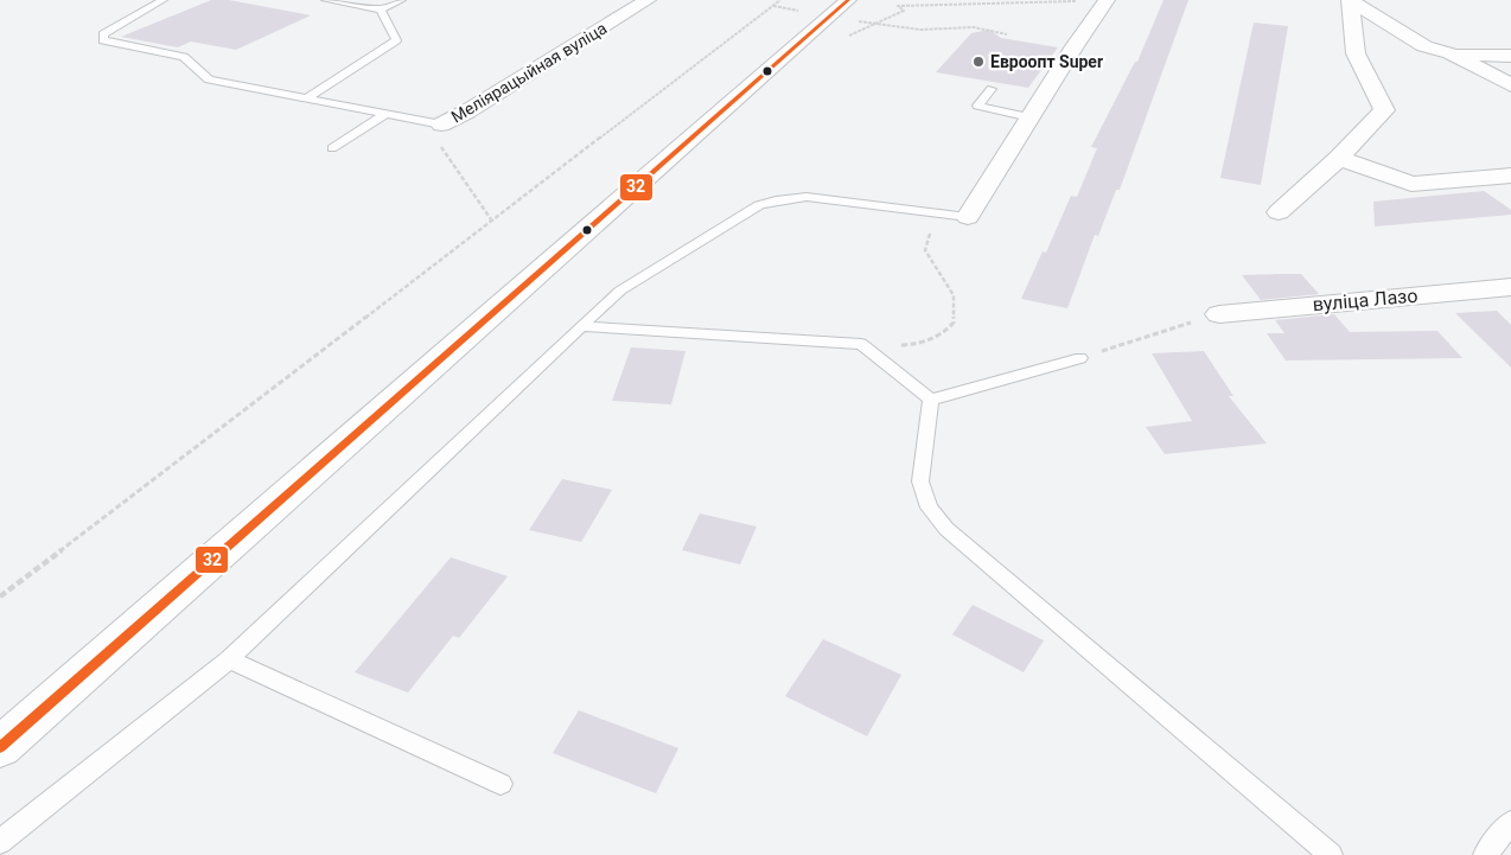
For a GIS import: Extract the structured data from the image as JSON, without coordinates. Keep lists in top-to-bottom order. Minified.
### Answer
{"streets":{"street":["Меліярацыйная вуліца","вуліца Лазо"]},"places":["Евроопт Super"],"lines":["transit line 32"]}
